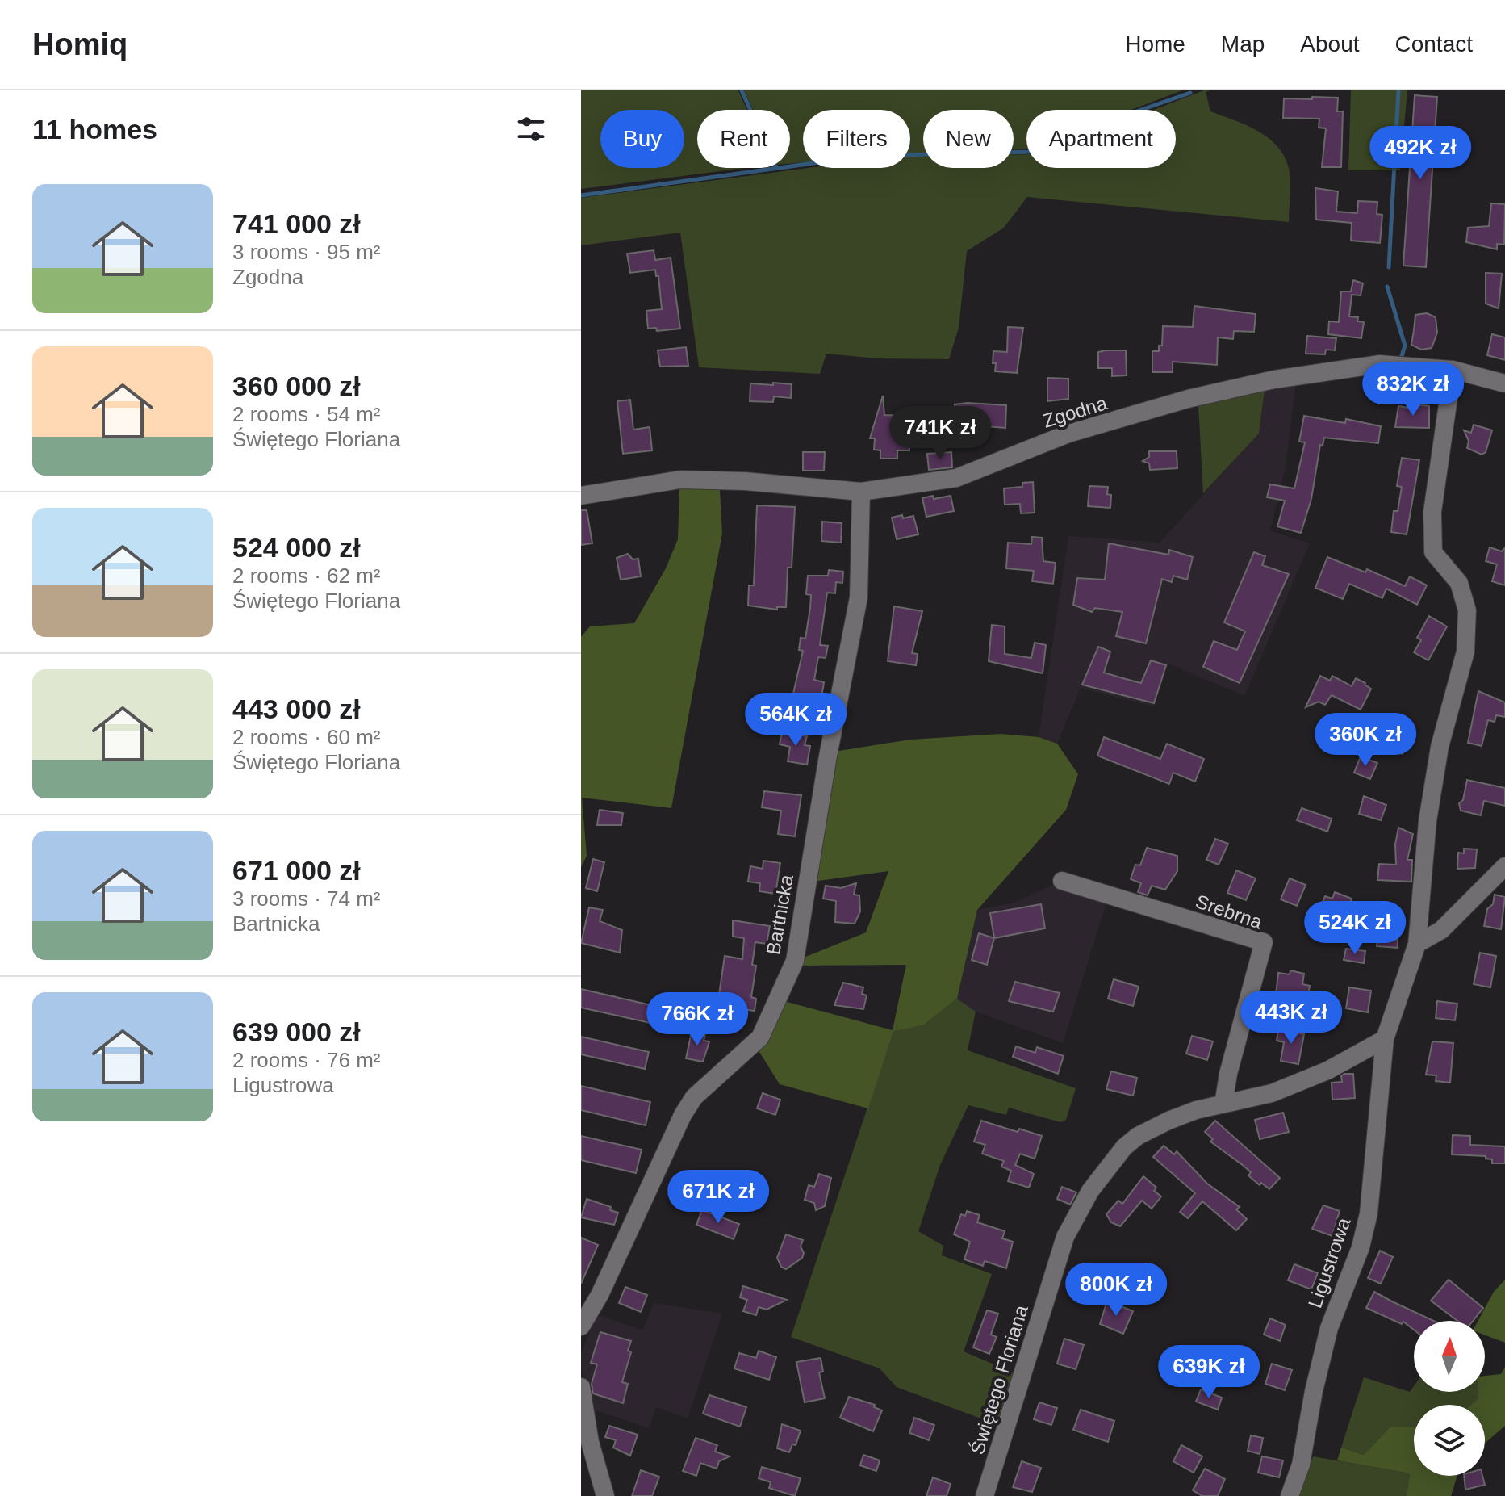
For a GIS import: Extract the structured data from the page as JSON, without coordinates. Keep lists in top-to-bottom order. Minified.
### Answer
{"streets":{"street":["Zgodna","Srebrna","Bartnicka","Ligustrowa","Świętego Floriana"]},"crossings":[["Zgodna","Bartnicka"],["Srebrna","Świętego Floriana"],["Ligustrowa","Świętego Floriana"]],"north":"top","page":{"header":"Homiq","nav":["Home","Map","About","Contact"],"heading":"11 homes","chip":["Buy","Rent","Filters","New","Apartment"],"price":["492K zł","832K zł","741K zł","564K zł","360K zł","524K zł","443K zł","766K zł","671K zł","800K zł","639K zł"],"list":[{"name":"741 000 zł","note":"3 rooms · 95 m² · Zgodna"},{"name":"360 000 zł","note":"2 rooms · 54 m² · Świętego Floriana"},{"name":"524 000 zł","note":"2 rooms · 62 m² · Świętego Floriana"},{"name":"443 000 zł","note":"2 rooms · 60 m² · Świętego Floriana"},{"name":"671 000 zł","note":"3 rooms · 74 m² · Bartnicka"},{"name":"639 000 zł","note":"2 rooms · 76 m² · Ligustrowa"}]}}
